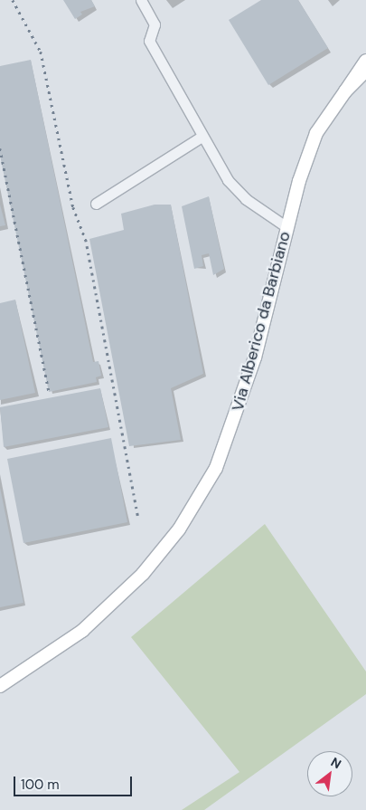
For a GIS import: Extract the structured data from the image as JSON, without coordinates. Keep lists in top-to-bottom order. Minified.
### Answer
{"streets":{"main road":["Via Alberico da Barbiano"]},"scale_bar":"100 m","north":"top right"}
